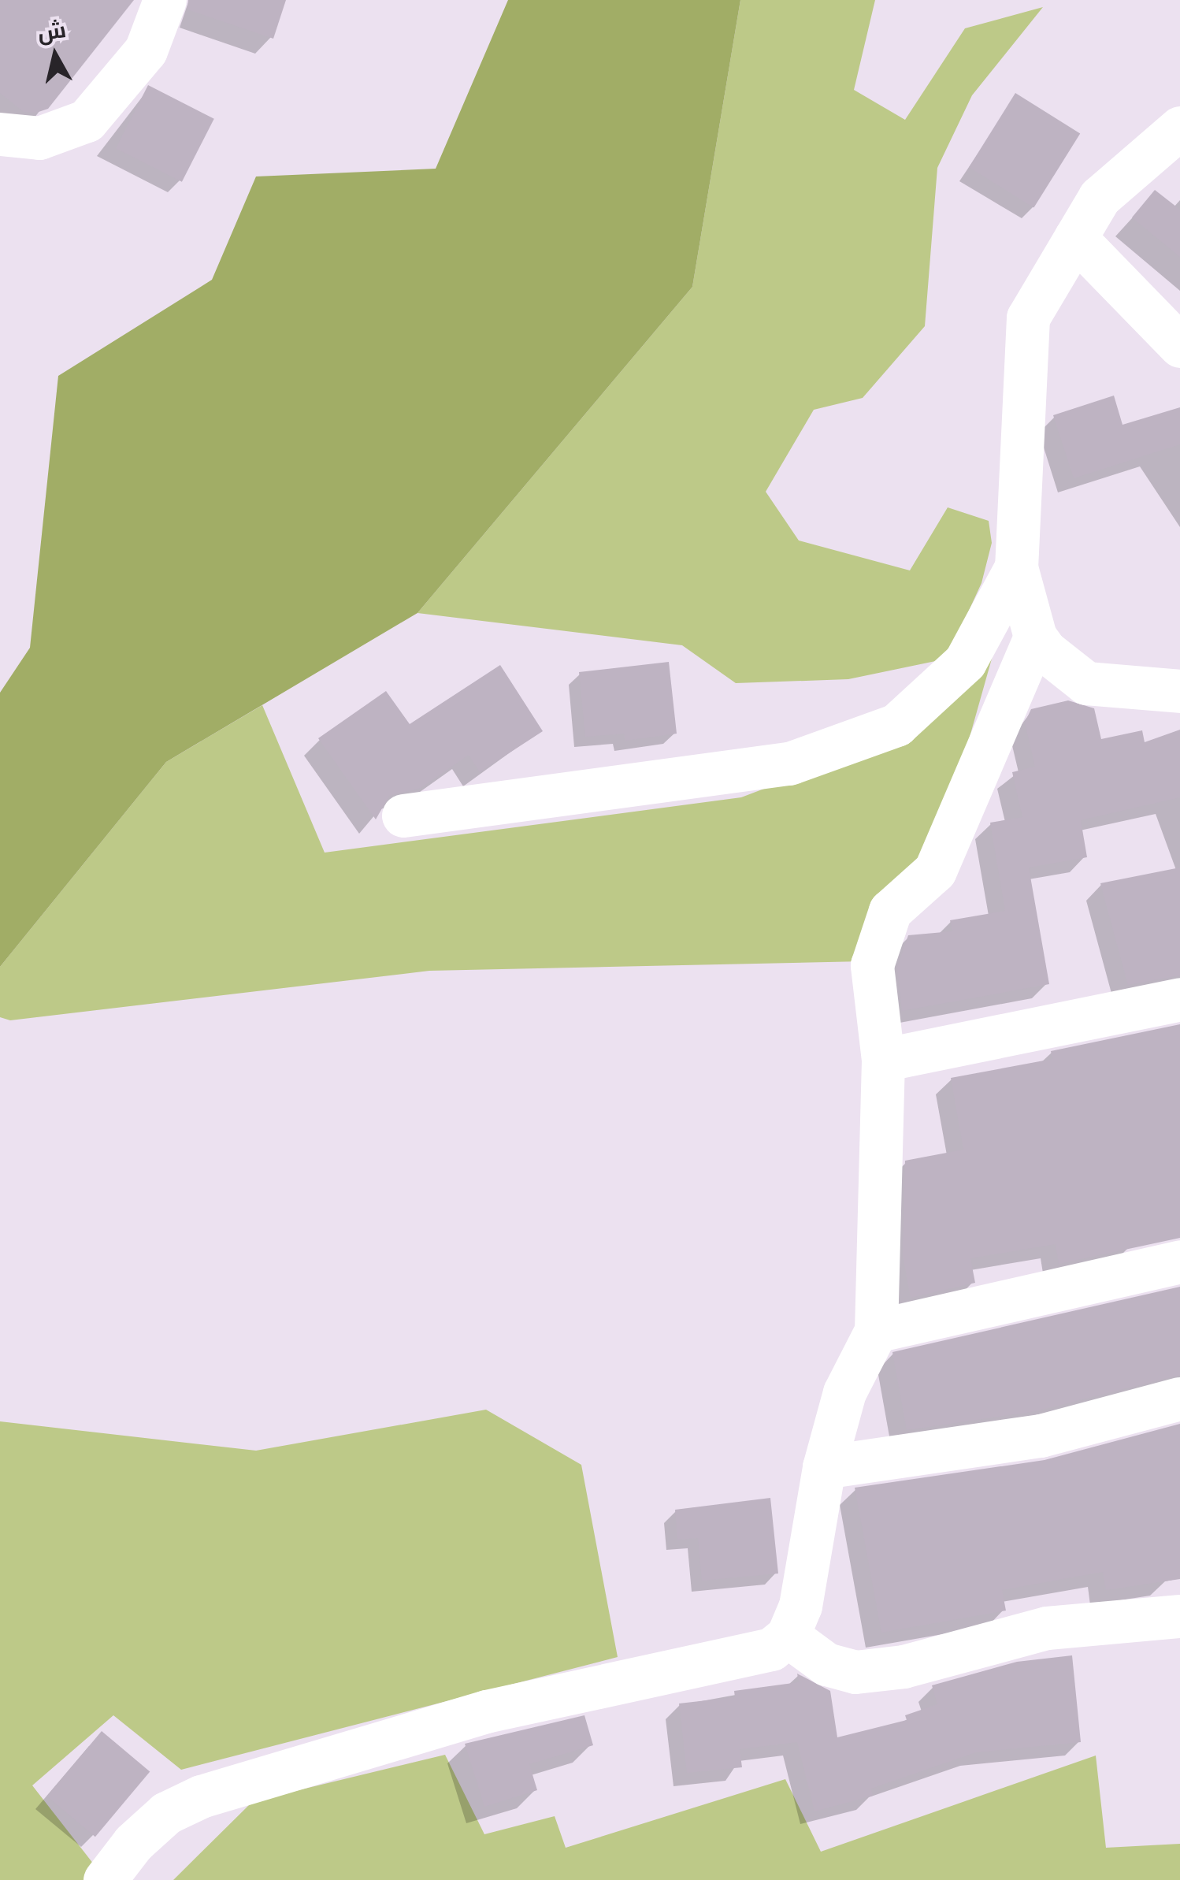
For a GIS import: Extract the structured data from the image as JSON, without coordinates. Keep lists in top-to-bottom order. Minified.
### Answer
{"north":"top"}
